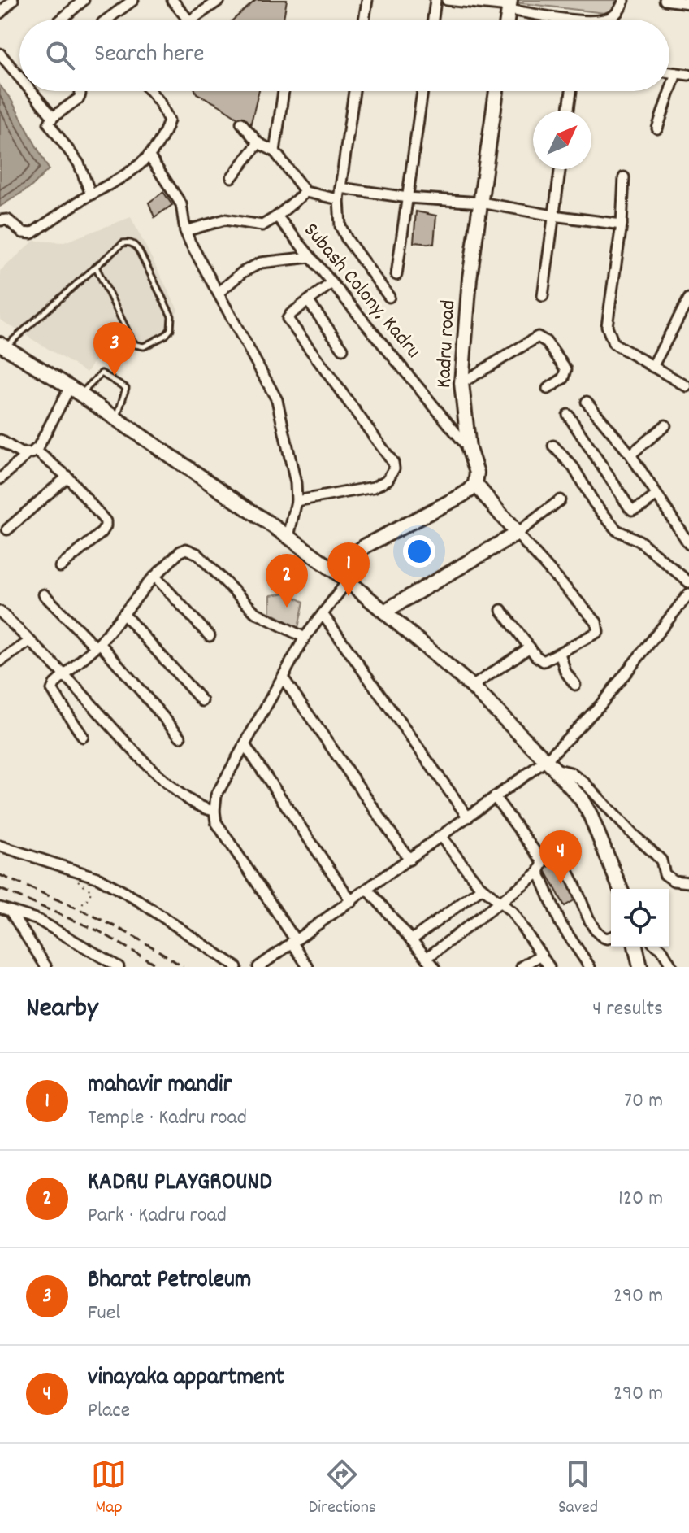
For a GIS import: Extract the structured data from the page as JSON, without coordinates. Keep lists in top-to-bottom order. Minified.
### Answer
{"streets":{"main road":["Kadru road"],"street":["Subash Colony, Kadru"]},"crossings":[["Subash Colony, Kadru","Kadru road"]],"north":"top right","page":{"search":"Search here","pins":["3","1","2","4"],"heading":["Nearby","4 results"],"list":[{"mark":"1","name":"mahavir mandir","note":"Temple · Kadru road","value":"70 m"},{"mark":"2","name":"KADRU PLAYGROUND","note":"Park · Kadru road","value":"120 m"},{"mark":"3","name":"Bharat Petroleum","note":"Fuel","value":"290 m"},{"mark":"4","name":"vinayaka appartment","note":"Place","value":"290 m"}],"nav":["Map","Directions","Saved"]}}
